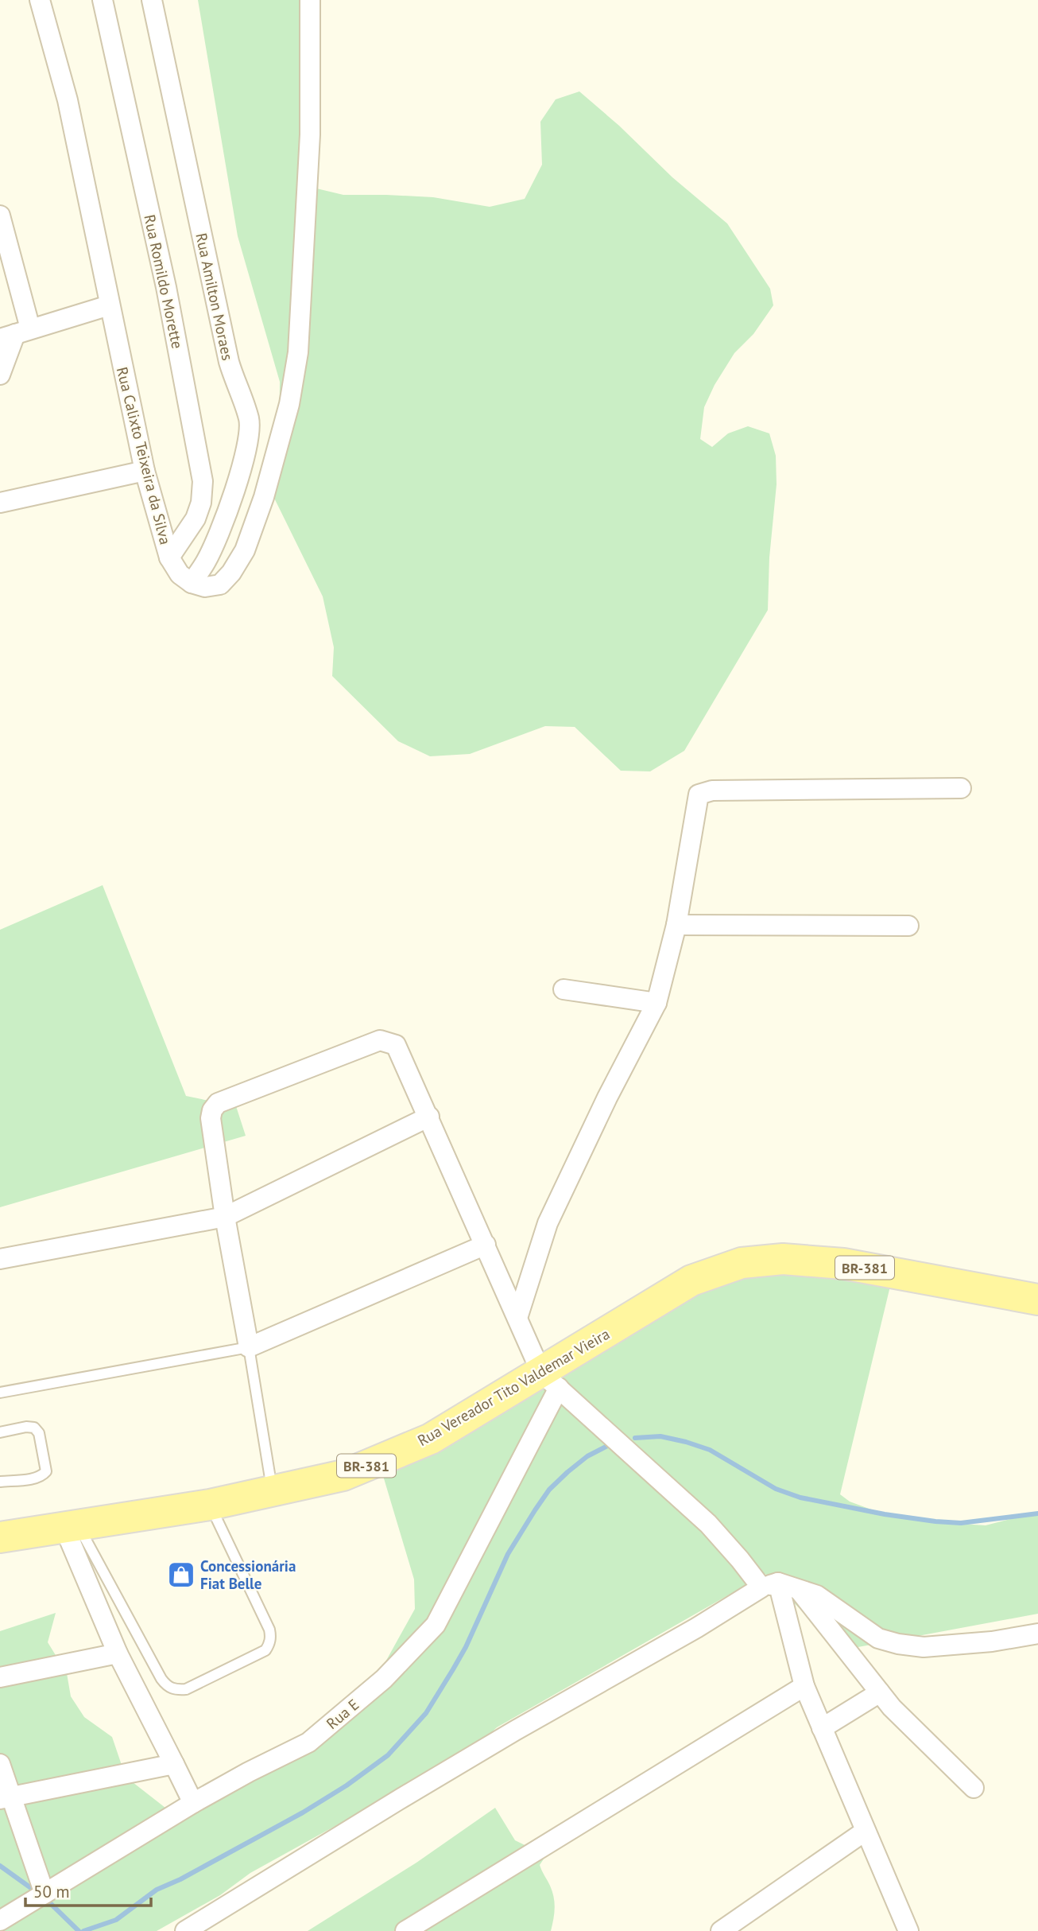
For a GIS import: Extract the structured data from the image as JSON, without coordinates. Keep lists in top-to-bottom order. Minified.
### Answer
{"streets":{"main road":["BR-381","Rua Vereador Tito Valdemar Vieira"],"street":["Rua Romildo Morette","Rua Amilton Moraes","Rua Calixto Teixeira da Silva","Rua E"]},"crossings":[["Rua Romildo Morette","Rua Calixto Teixeira da Silva"],["Rua Amilton Moraes","Rua Calixto Teixeira da Silva"],["Rua Vereador Tito Valdemar Vieira","Rua E"]],"places":{"shop":["Concessionária Fiat Belle"]},"scale_bar":"50 m"}
